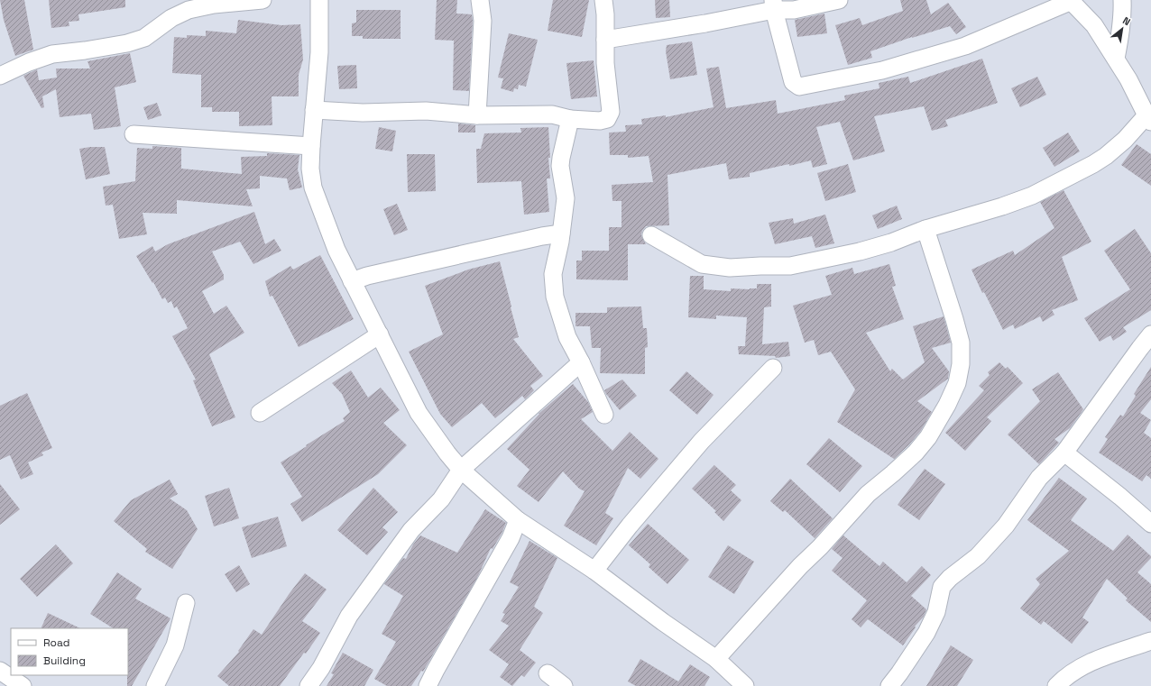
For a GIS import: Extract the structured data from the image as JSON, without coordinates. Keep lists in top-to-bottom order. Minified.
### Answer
{"legend":["Road","Building"],"north":"top right"}
